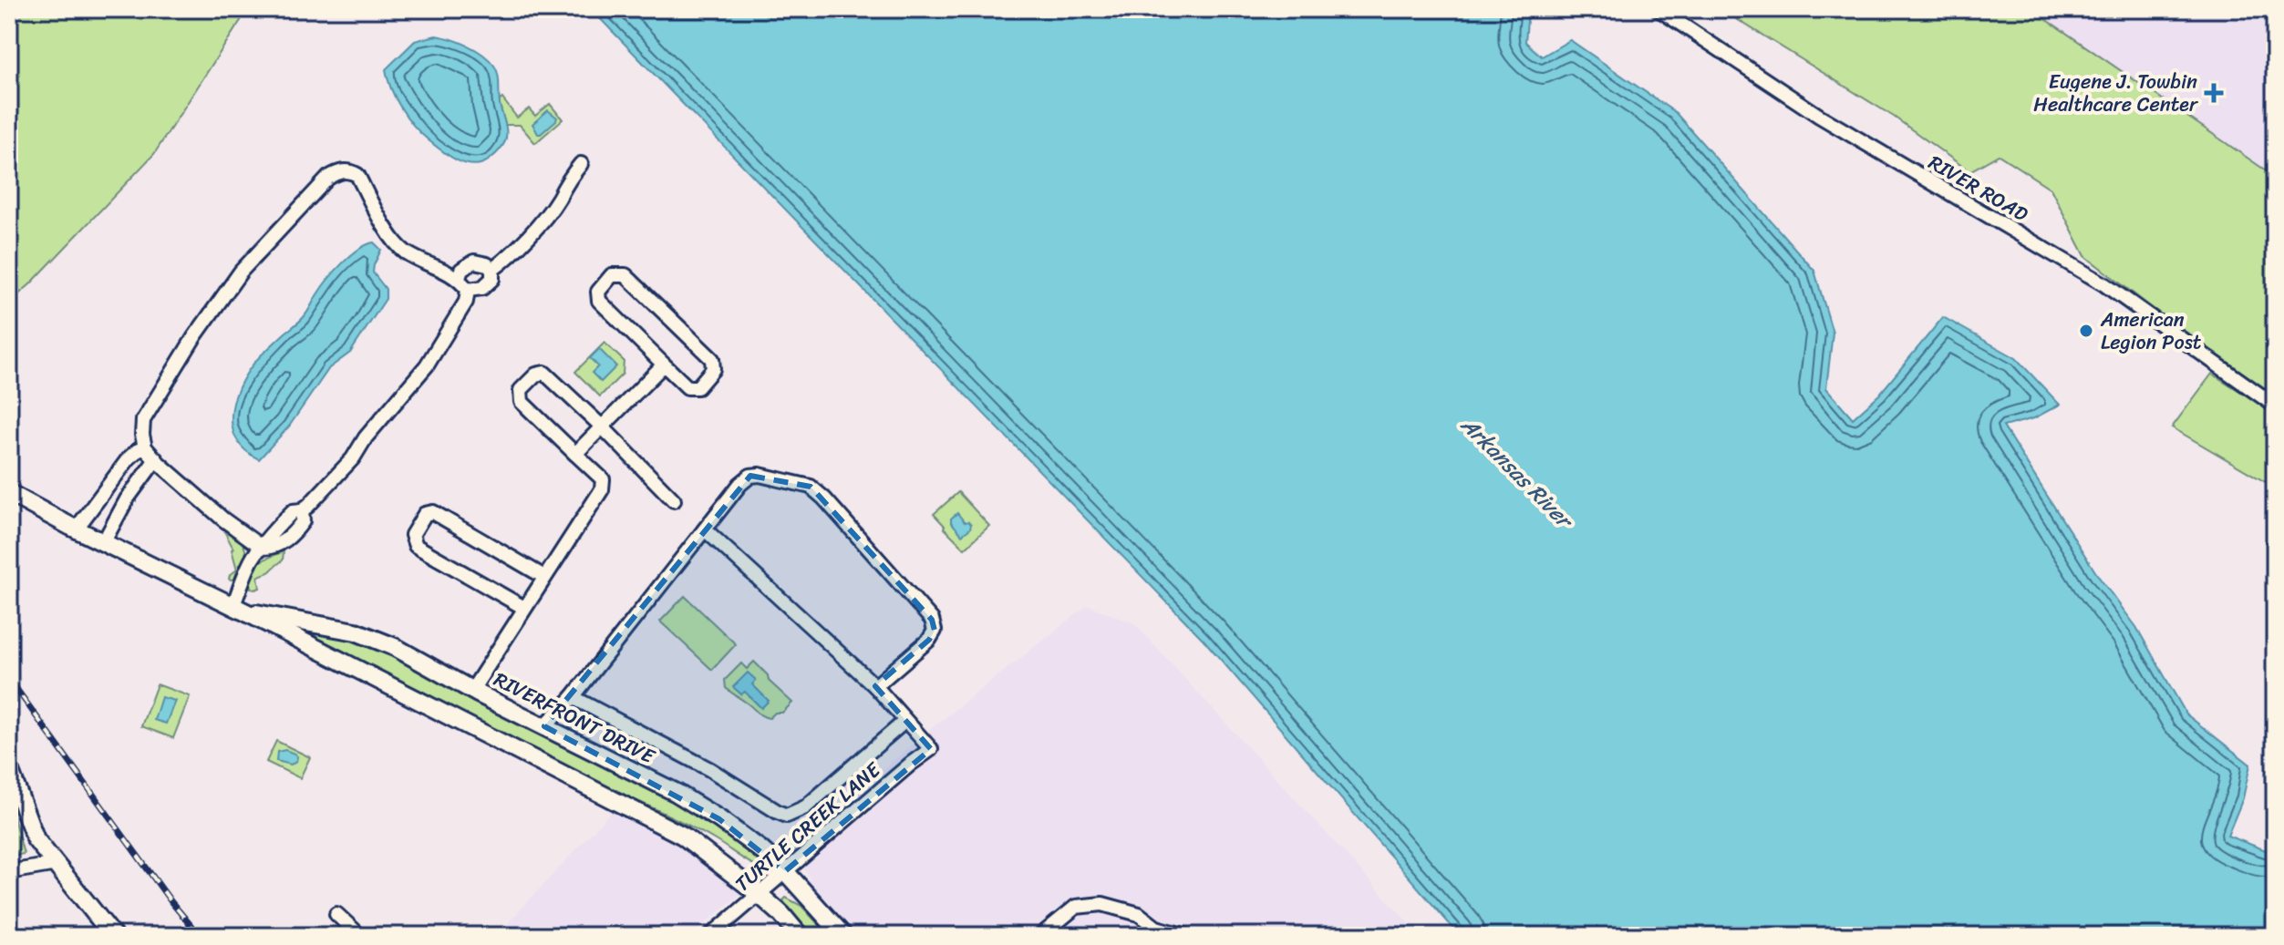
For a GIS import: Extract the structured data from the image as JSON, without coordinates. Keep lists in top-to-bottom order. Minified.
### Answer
{"streets":{"street":["RIVER ROAD","RIVERFRONT DRIVE","TURTLE CREEK LANE"]},"crossings":[["RIVERFRONT DRIVE","TURTLE CREEK LANE"]],"water":["Arkansas River"],"places":{"health":["Eugene J. Towbin Healthcare Center"],"other":["American Legion Post"]}}
